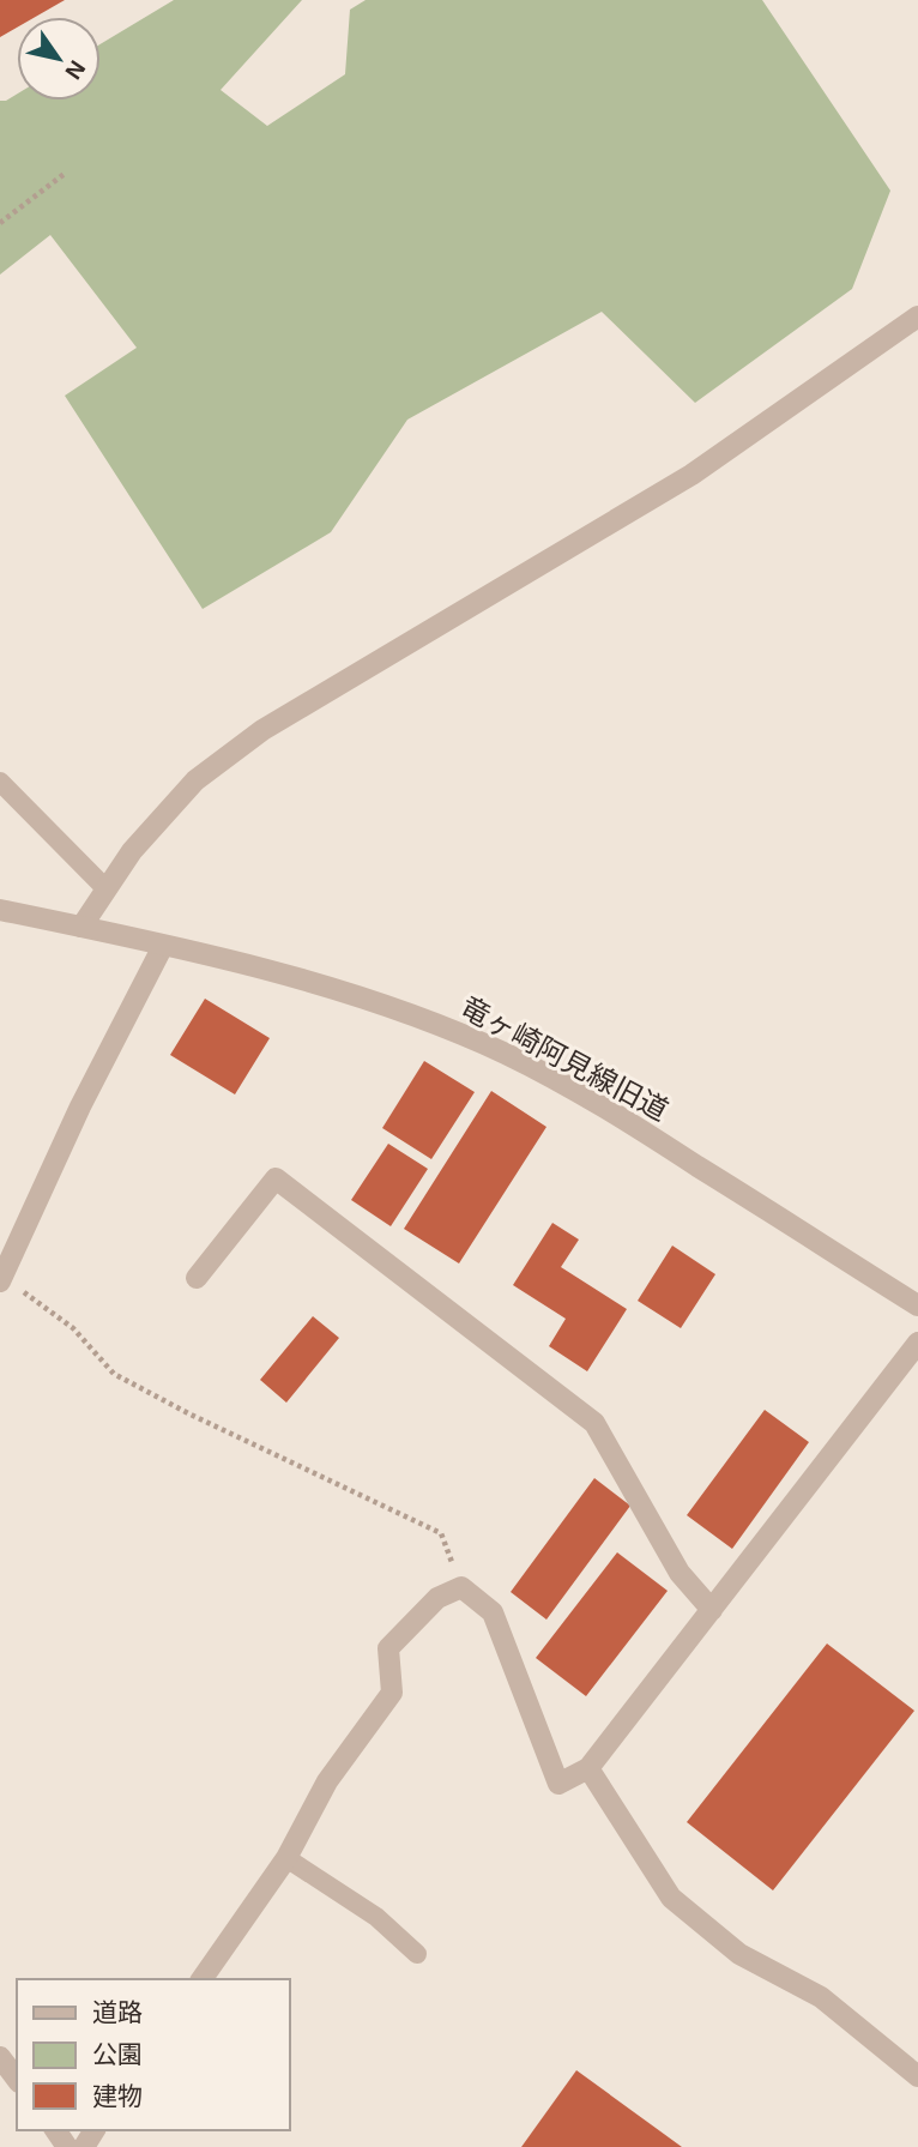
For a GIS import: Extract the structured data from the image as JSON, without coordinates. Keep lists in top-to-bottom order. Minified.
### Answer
{"streets":{"street":["竜ヶ崎阿見線旧道"]},"legend":["道路","公園","建物"],"north":"bottom right"}
